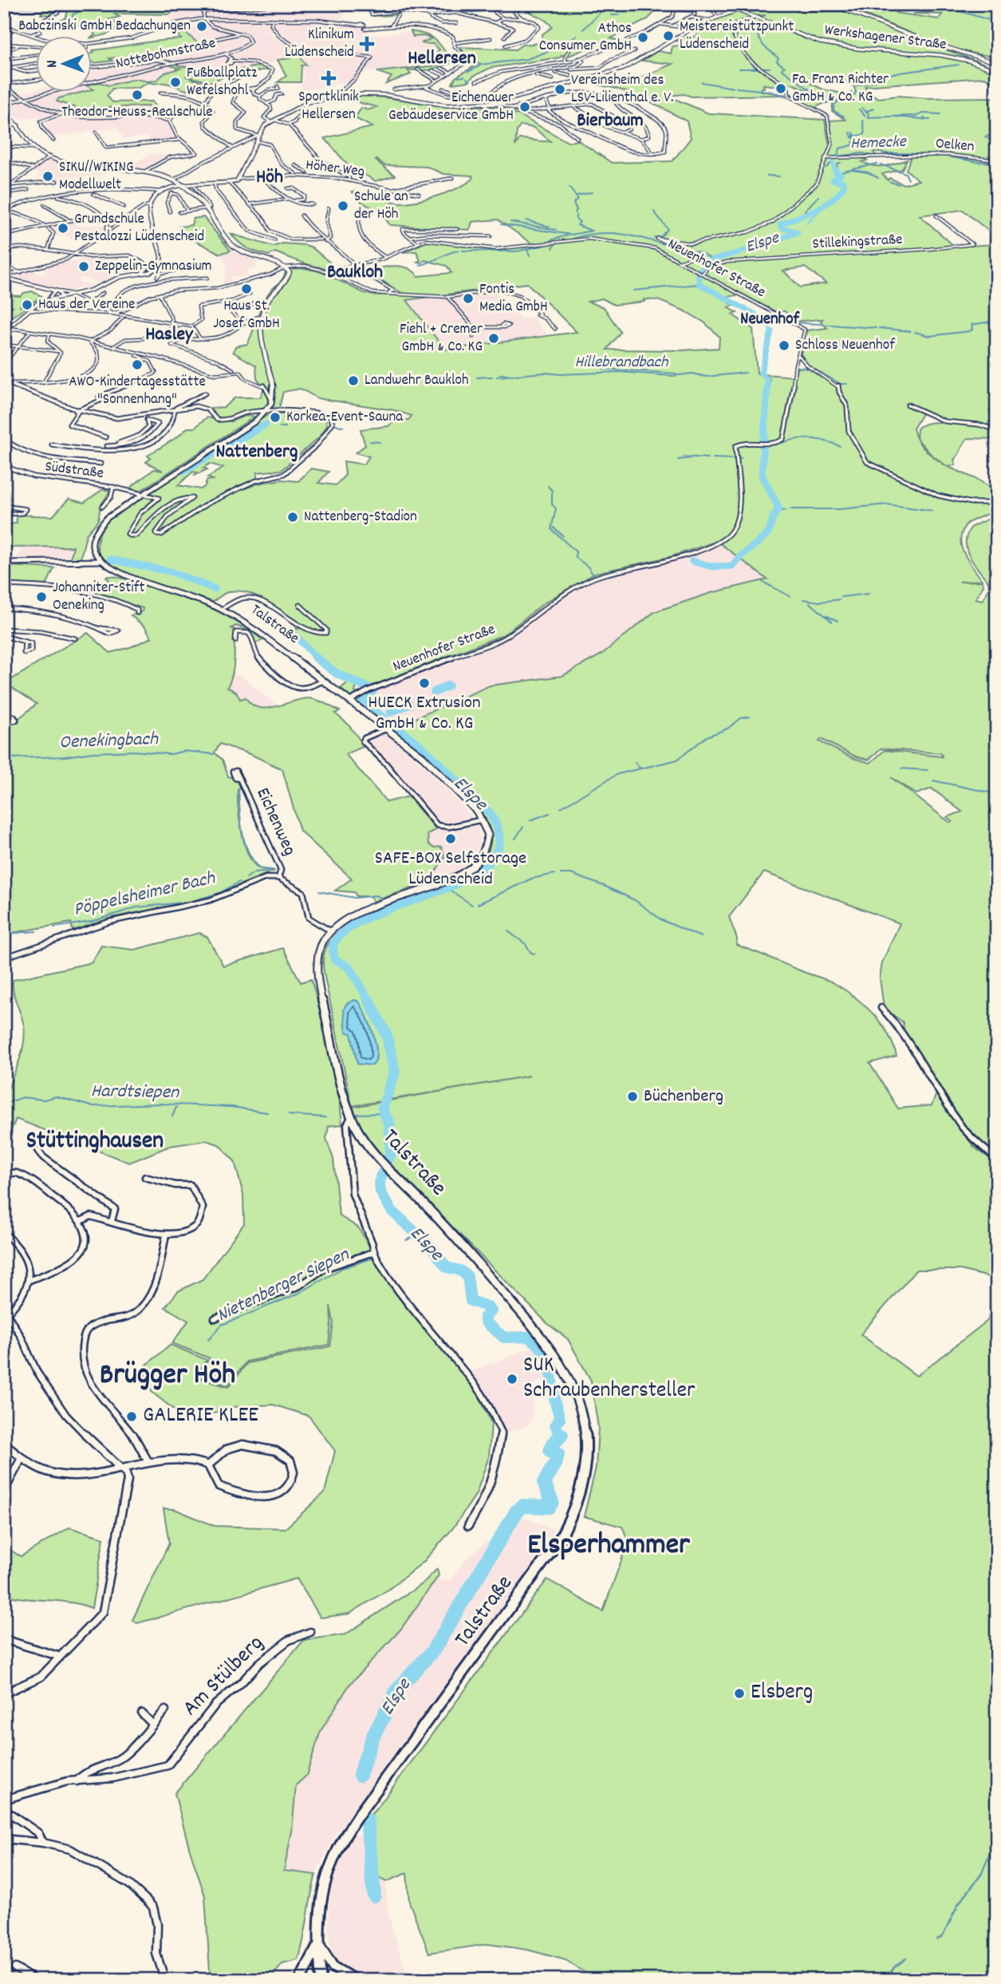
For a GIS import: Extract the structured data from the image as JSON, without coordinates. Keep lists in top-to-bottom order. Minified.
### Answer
{"streets":{"main road":["Werkshagener Straße","Talstraße"],"street":["Nottebohmstraße","Oelken","Höher Weg","Stillekingstraße","Neuenhofer Straße","Südstraße","Eichenweg","Am Stülberg"]},"crossings":[["Neuenhofer Straße","Talstraße"]],"districts":["Hellersen","Bierbaum","Höh","Baukloh","Neuenhof","Hasley","Nattenberg","Stüttinghausen","Brügger Höh","Elsperhammer"],"water":["Hemecke","Elspe","Hillebrandbach","Oenekingbach","Pöppelsheimer Bach","Hardtsiepen","Nietenberger Siepen"],"places":{"other":["Babczinski GmbH Bedachungen","Meistereistützpunkt Lüdenscheid","Athos Consumer GmbH","Fußballplatz Wefelshohl","Fa. Franz Richter GmbH & Co. KG","Vereinsheim des LSV-Lilienthal e. V.","Theodor-Heuss-Realschule","Eichenauer Gebäudeservice GmbH","SIKU//WIKING Modellwelt","Schule an der Höh","Grundschule Pestalozzi Lüdenscheid","Zeppelin-Gymnasium","Haus St. Josef GmbH","Fontis Media GmbH","Haus der Vereine","Fiehl + Cremer GmbH & Co. KG","Schloss Neuenhof","AWO-Kindertagesstätte \"Sonnenhang\"","Landwehr Baukloh","Korkea-Event-Sauna","Nattenberg-Stadion","Johanniter-Stift Oeneking","HUECK Extrusion GmbH & Co. KG","SAFE-BOX Selfstorage Lüdenscheid","Büchenberg","SUK Schraubenhersteller","GALERIE KLEE","Elsberg"],"health":["Klinikum Lüdenscheid","Sportklinik Hellersen"]},"north":"left"}
